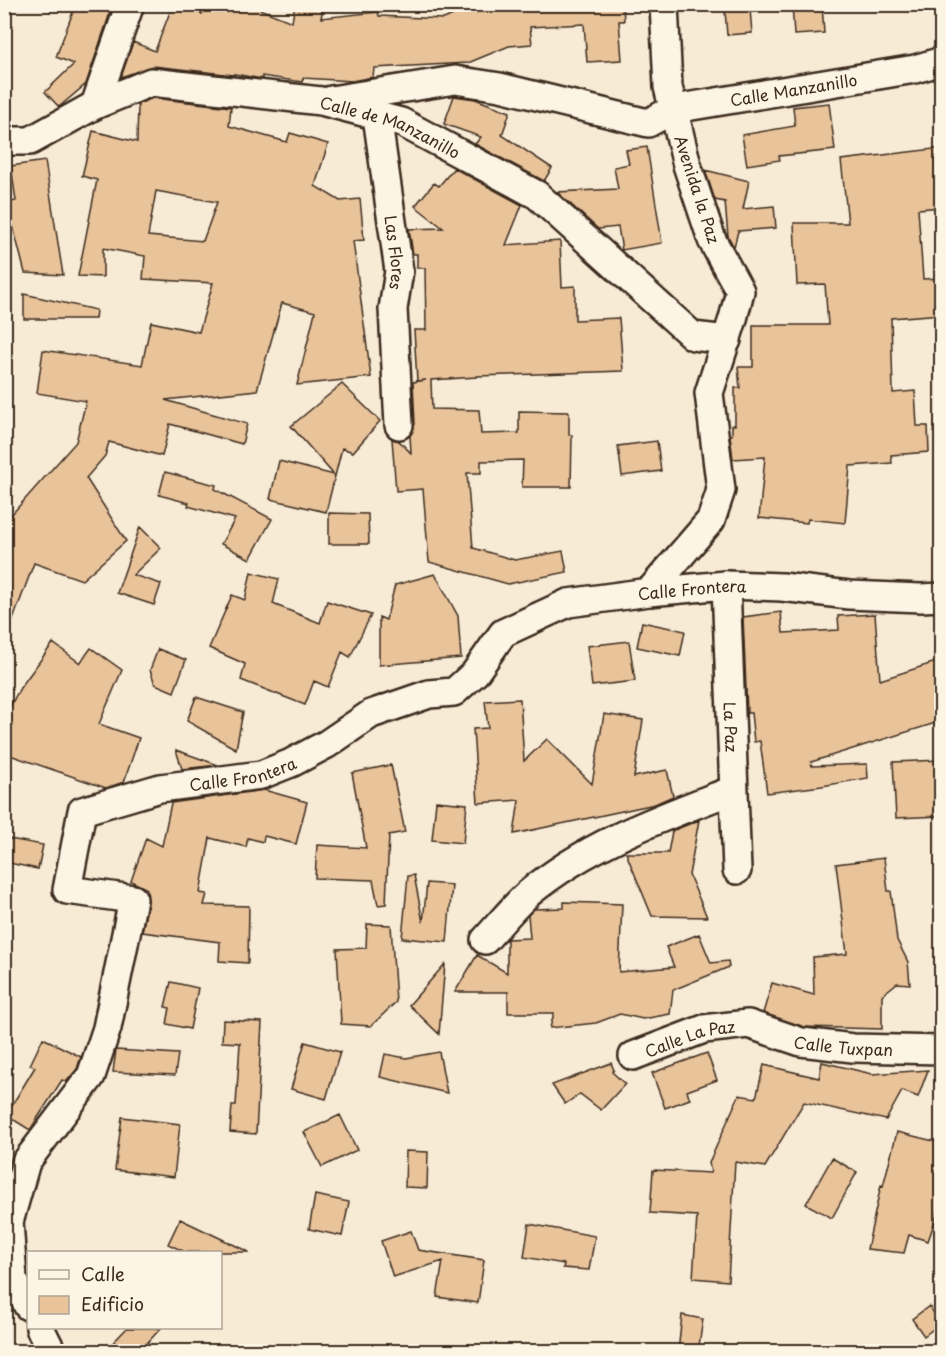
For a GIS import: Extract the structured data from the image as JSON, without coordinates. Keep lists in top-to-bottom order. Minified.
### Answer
{"streets":{"street":["Calle Manzanillo","Calle de Manzanillo","Avenida la Paz","Las Flores","Calle Frontera","La Paz","Calle La Paz","Calle Tuxpan"]},"crossings":[["Calle Manzanillo","Calle de Manzanillo"],["Calle Manzanillo","Avenida la Paz"],["Calle de Manzanillo","Avenida la Paz"],["Calle de Manzanillo","Las Flores"],["Avenida la Paz","Calle Frontera"],["Calle Frontera","La Paz"],["Calle La Paz","Calle Tuxpan"]],"legend":["Calle","Edificio"]}
